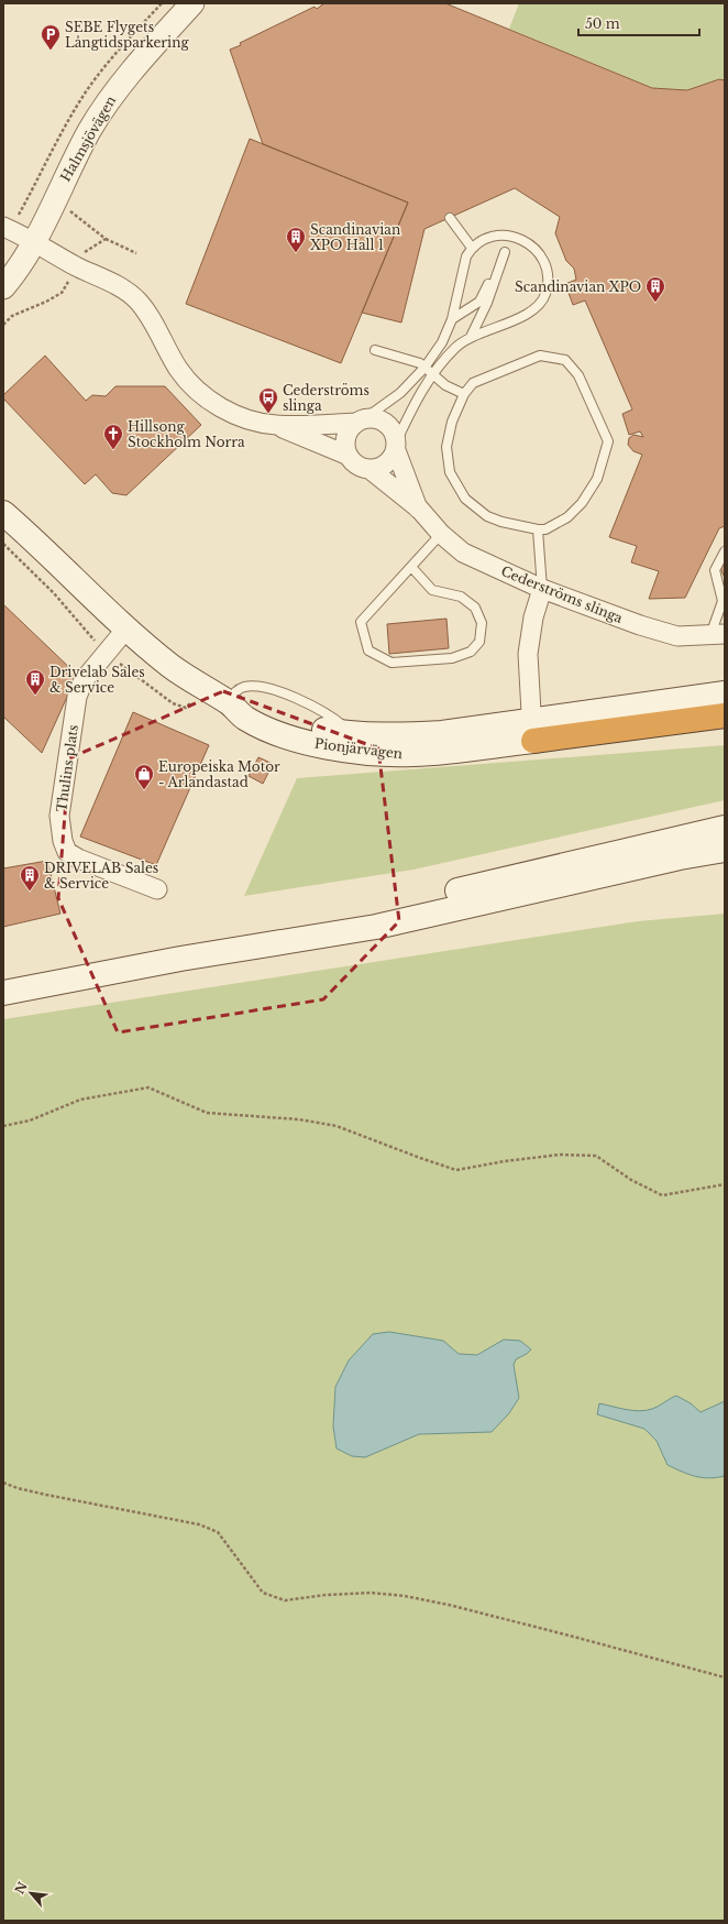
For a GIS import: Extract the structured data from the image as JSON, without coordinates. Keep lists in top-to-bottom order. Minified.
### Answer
{"streets":{"main road":["Pionjärvägen"],"street":["Halmsjövägen","Cederströms slinga","Thulins plats"]},"crossings":[["Halmsjövägen","Cederströms slinga"],["Pionjärvägen","Thulins plats"]],"places":{"parking":["SEBE Flygets Långtidsparkering"],"building":["Scandinavian XPO Hall 1","Scandinavian XPO","Drivelab Sales & Service","DRIVELAB Sales & Service"],"bus stop":["Cederströms slinga"],"church":["Hillsong Stockholm Norra"],"shop":["Europeiska Motor - Arlandastad"]},"scale_bar":"50 m","north":"top left"}
